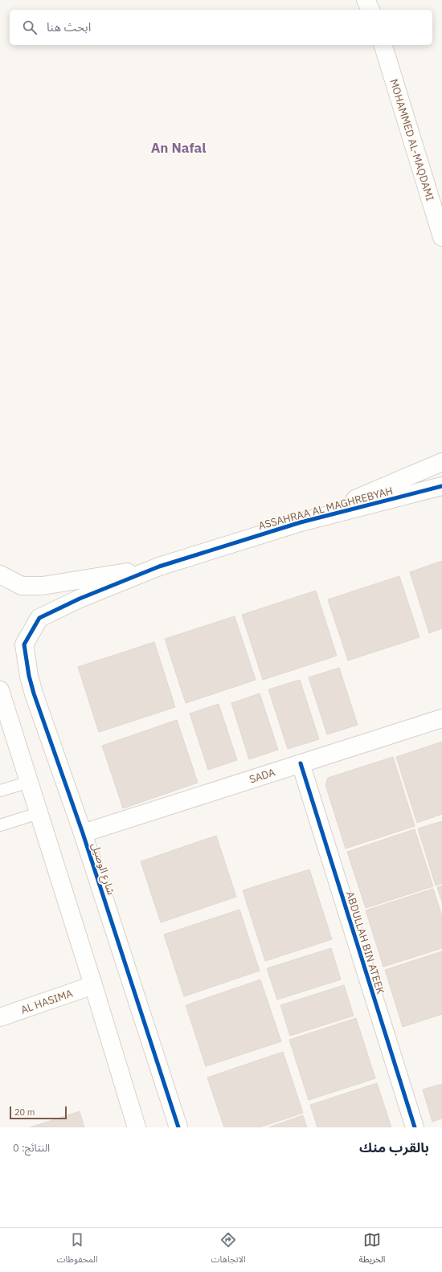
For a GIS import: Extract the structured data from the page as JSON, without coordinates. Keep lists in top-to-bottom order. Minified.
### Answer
{"streets":{"street":["MOHAMMED AL-MAQDAMI","ASSAHRAA AL MAGHREBYAH","SADA","شارع الوصيل","ABDULLAH BIN ATEEK","AL HASIMA"]},"crossings":[["ASSAHRAA AL MAGHREBYAH","شارع الوصيل"],["SADA","شارع الوصيل"],["SADA","ABDULLAH BIN ATEEK"]],"districts":["An Nafal"],"scale_bar":"20 m","page":{"search":"ابحث هنا","scale":"20 m","heading":["بالقرب منك","النتائج: 0"],"nav":["الخريطة","الاتجاهات","المحفوظات"]}}
